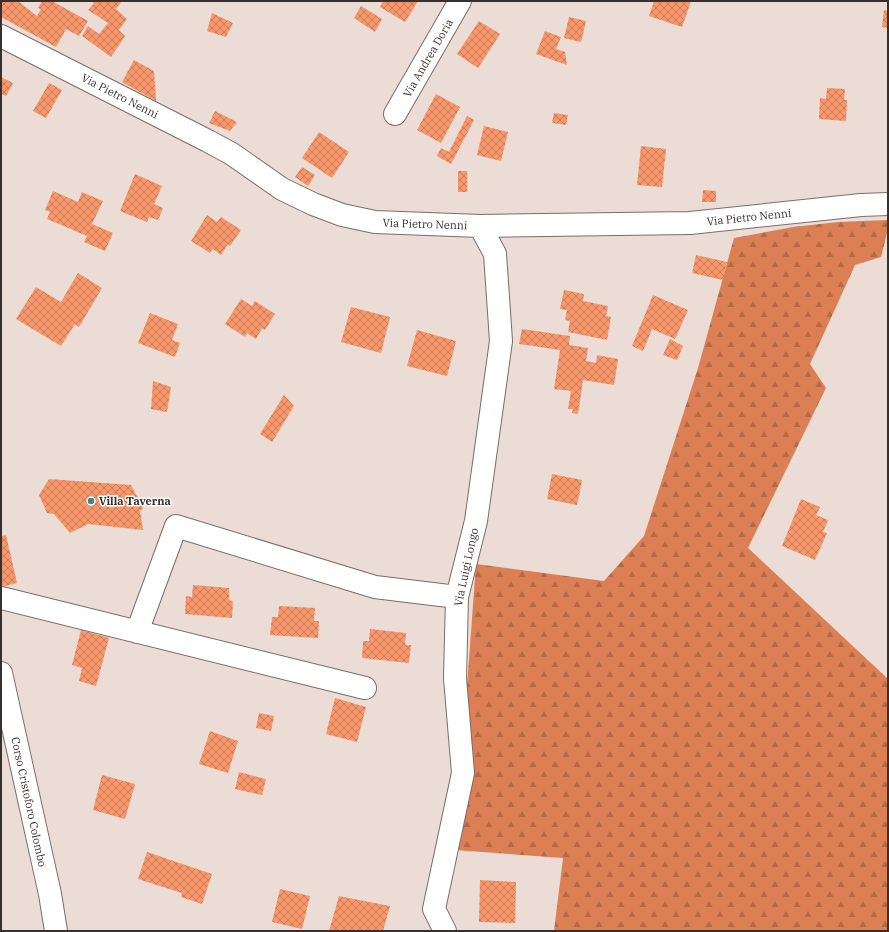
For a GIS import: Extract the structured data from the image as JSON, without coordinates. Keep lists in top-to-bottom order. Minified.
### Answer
{"streets":{"street":["Via Andrea Doria","Via Pietro Nenni","Via Luigi Longo","Corso Cristoforo Colombo"]},"crossings":[["Via Pietro Nenni","Via Luigi Longo"]],"places":["Villa Taverna"]}
